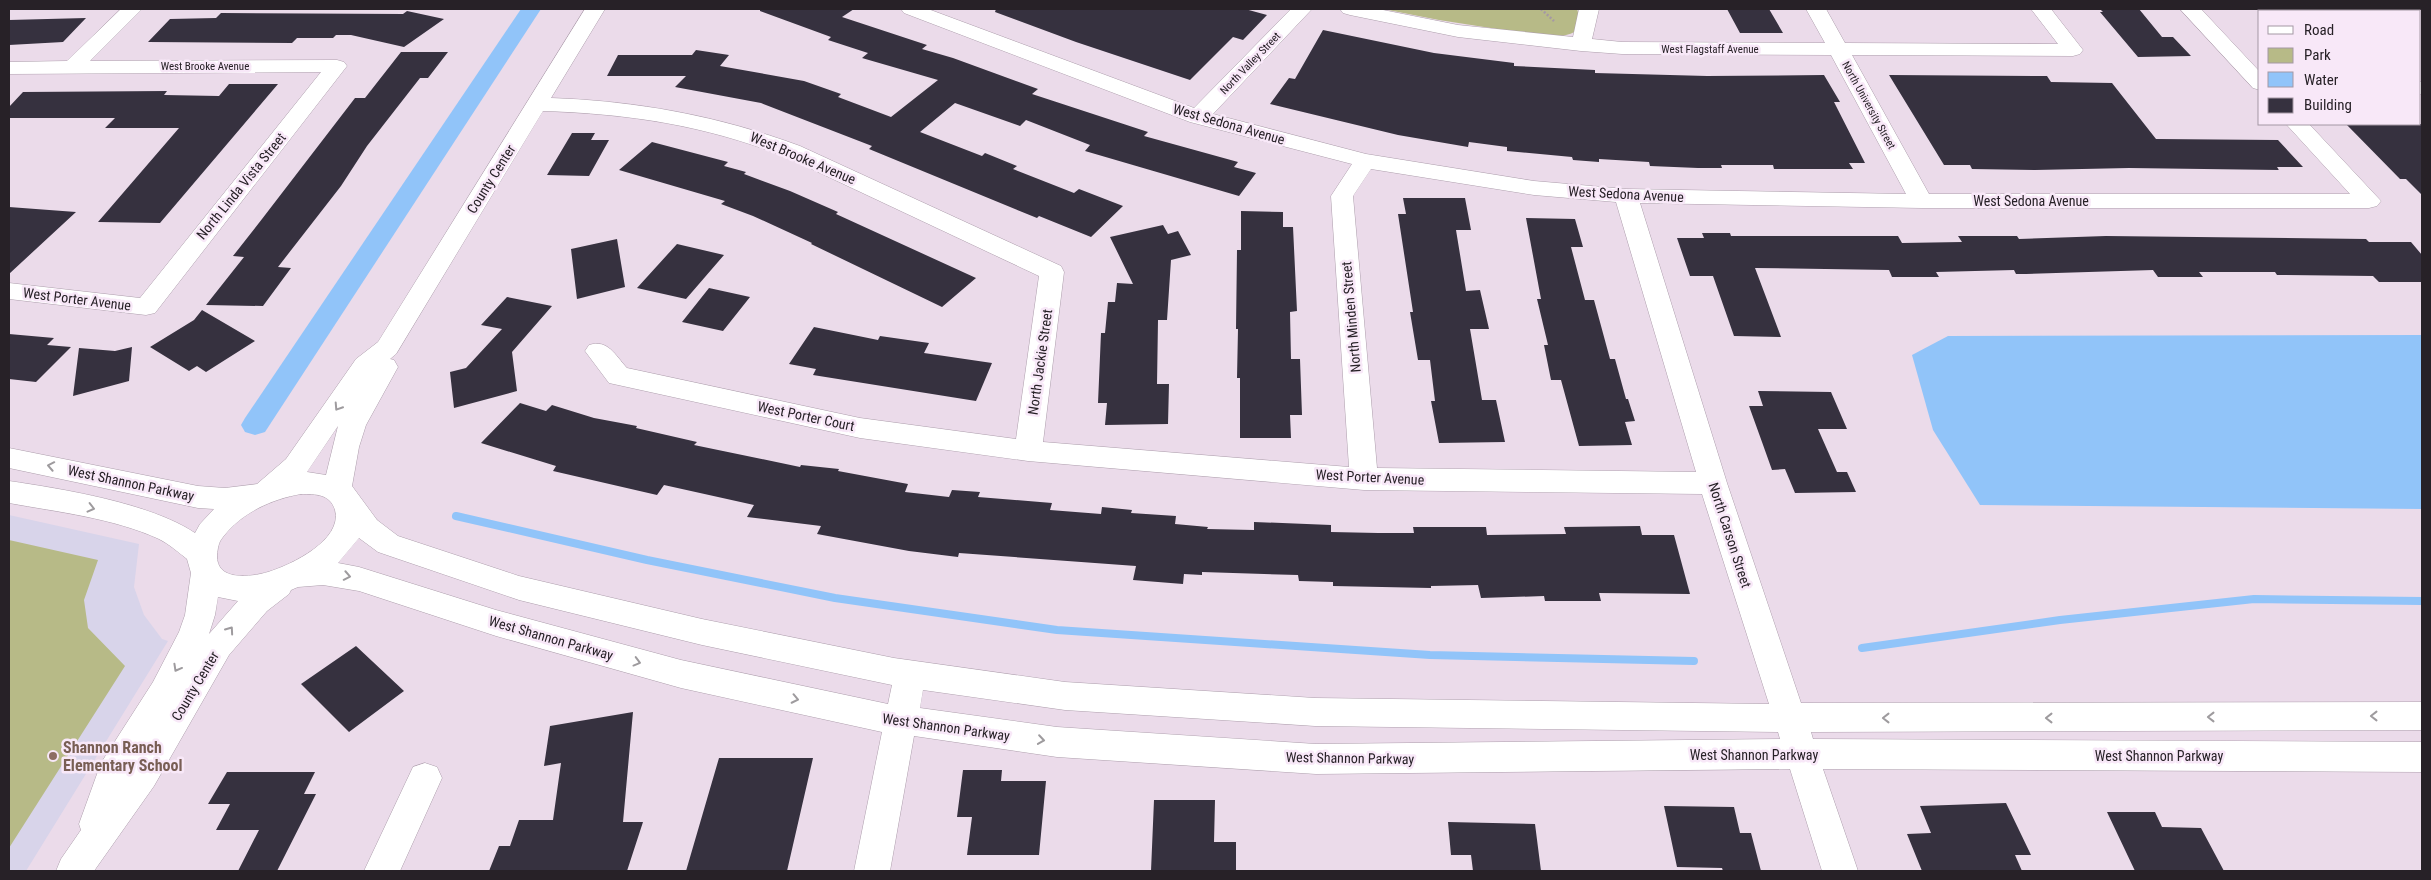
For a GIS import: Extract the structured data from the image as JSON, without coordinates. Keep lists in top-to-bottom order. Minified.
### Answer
{"streets":{"street":["West Flagstaff Avenue","North Valley Street","West Brooke Avenue","North University Street","West Sedona Avenue","County Center","North Linda Vista Street","West Porter Avenue","North Minden Street","North Jackie Street","West Porter Court","West Shannon Parkway","North Carson Street"]},"crossings":[["West Flagstaff Avenue","North University Street"],["North Valley Street","West Sedona Avenue"],["West Brooke Avenue","County Center"],["West Brooke Avenue","North Linda Vista Street"],["West Brooke Avenue","North Jackie Street"],["North University Street","West Sedona Avenue"],["West Sedona Avenue","North Minden Street"],["West Sedona Avenue","North Carson Street"],["County Center","West Shannon Parkway"],["North Linda Vista Street","West Porter Avenue"],["West Porter Avenue","North Minden Street"],["West Porter Avenue","North Jackie Street"],["West Porter Avenue","West Porter Court"],["West Porter Avenue","North Carson Street"],["North Jackie Street","West Porter Court"],["West Shannon Parkway","North Carson Street"]],"places":["Shannon Ranch Elementary School"],"legend":["Road","Park","Water","Building"]}
